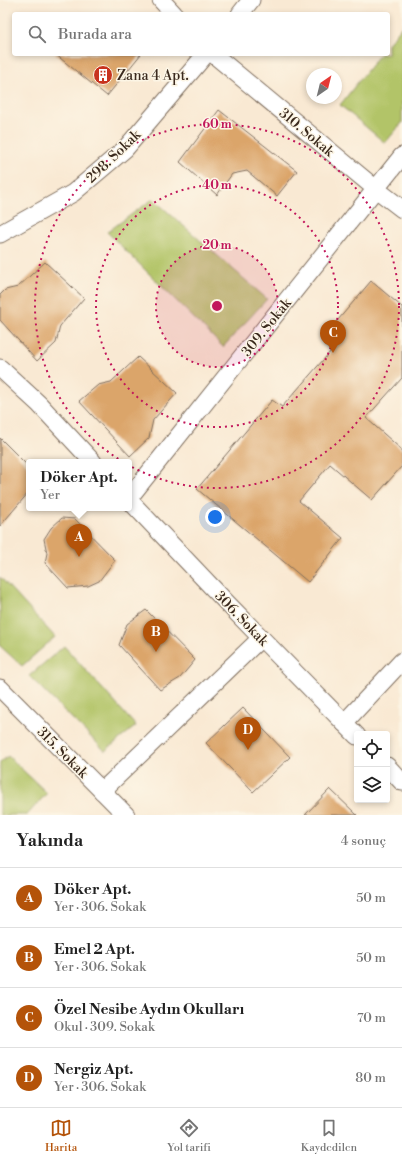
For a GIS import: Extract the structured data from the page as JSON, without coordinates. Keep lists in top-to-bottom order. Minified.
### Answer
{"streets":{"street":["310. Sokak","298. Sokak","309. Sokak","306. Sokak","315. Sokak"]},"crossings":[["310. Sokak","309. Sokak"]],"places":{"building":["Zana 4 Apt."]},"north":"top right","page":{"search":"Burada ara","pins":["C","A","B","D"],"popup":["Döker Apt.","Yer"],"heading":["Yakında","4 sonuç"],"list":[{"mark":"A","name":"Döker Apt.","note":"Yer · 306. Sokak","value":"50 m"},{"mark":"B","name":"Emel 2 Apt.","note":"Yer · 306. Sokak","value":"50 m"},{"mark":"C","name":"Özel Nesibe Aydın Okulları","note":"Okul · 309. Sokak","value":"70 m"},{"mark":"D","name":"Nergiz Apt.","note":"Yer · 306. Sokak","value":"80 m"}],"nav":["Harita","Yol tarifi","Kaydedilen"]},"rings":["60 m","40 m","20 m"]}
